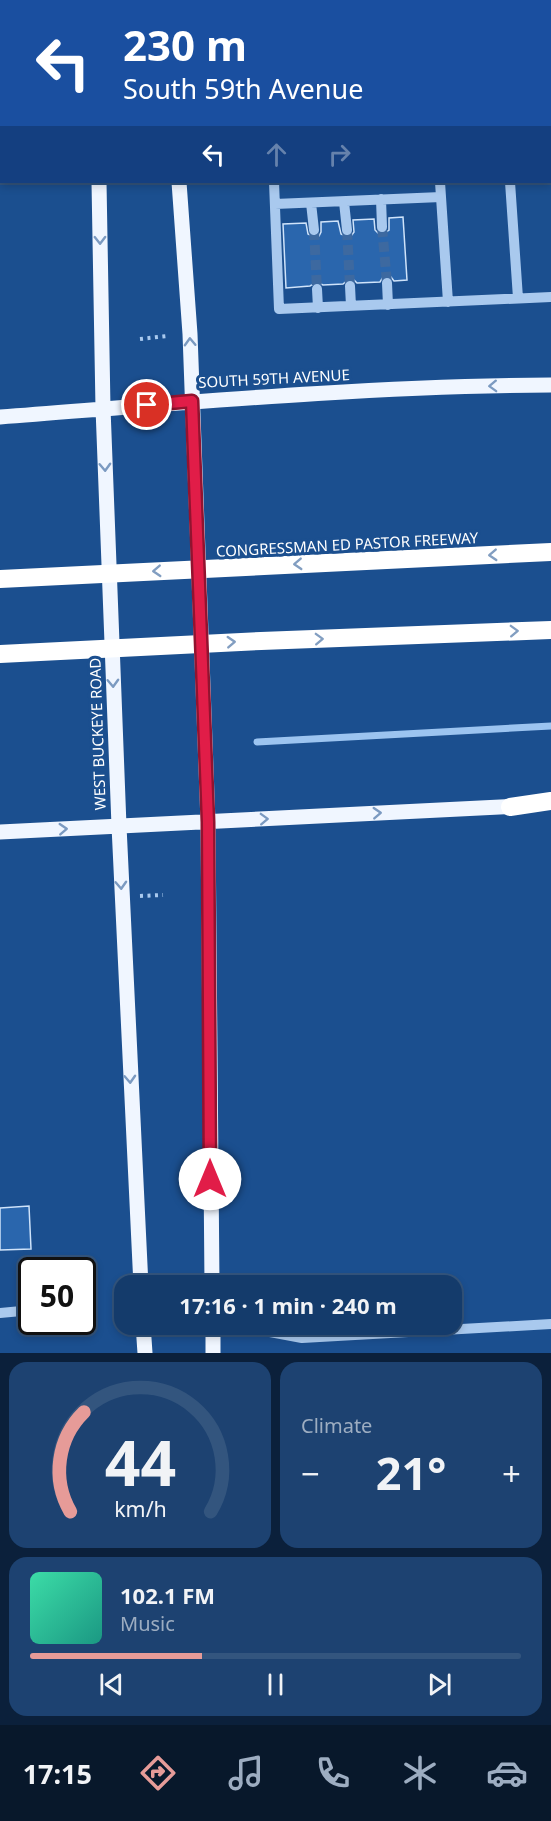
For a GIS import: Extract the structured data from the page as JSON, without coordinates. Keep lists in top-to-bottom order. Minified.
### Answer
{"streets":{"highway":["CONGRESSMAN ED PASTOR FREEWAY"],"main road":["SOUTH 59TH AVENUE","WEST BUCKEYE ROAD"]},"crossings":[["SOUTH 59TH AVENUE","WEST BUCKEYE ROAD"]],"one_way":["SOUTH 59TH AVENUE"],"page":{"turn":["230 m","South 59th Avenue"],"limit":"50","trip":"17:16 · 1 min · 240 m","tile":"Climate","heat":["−","21°","+"],"song":["102.1 FM","Music"],"tabs":"17:15","gauge":["44","km/h"]}}
